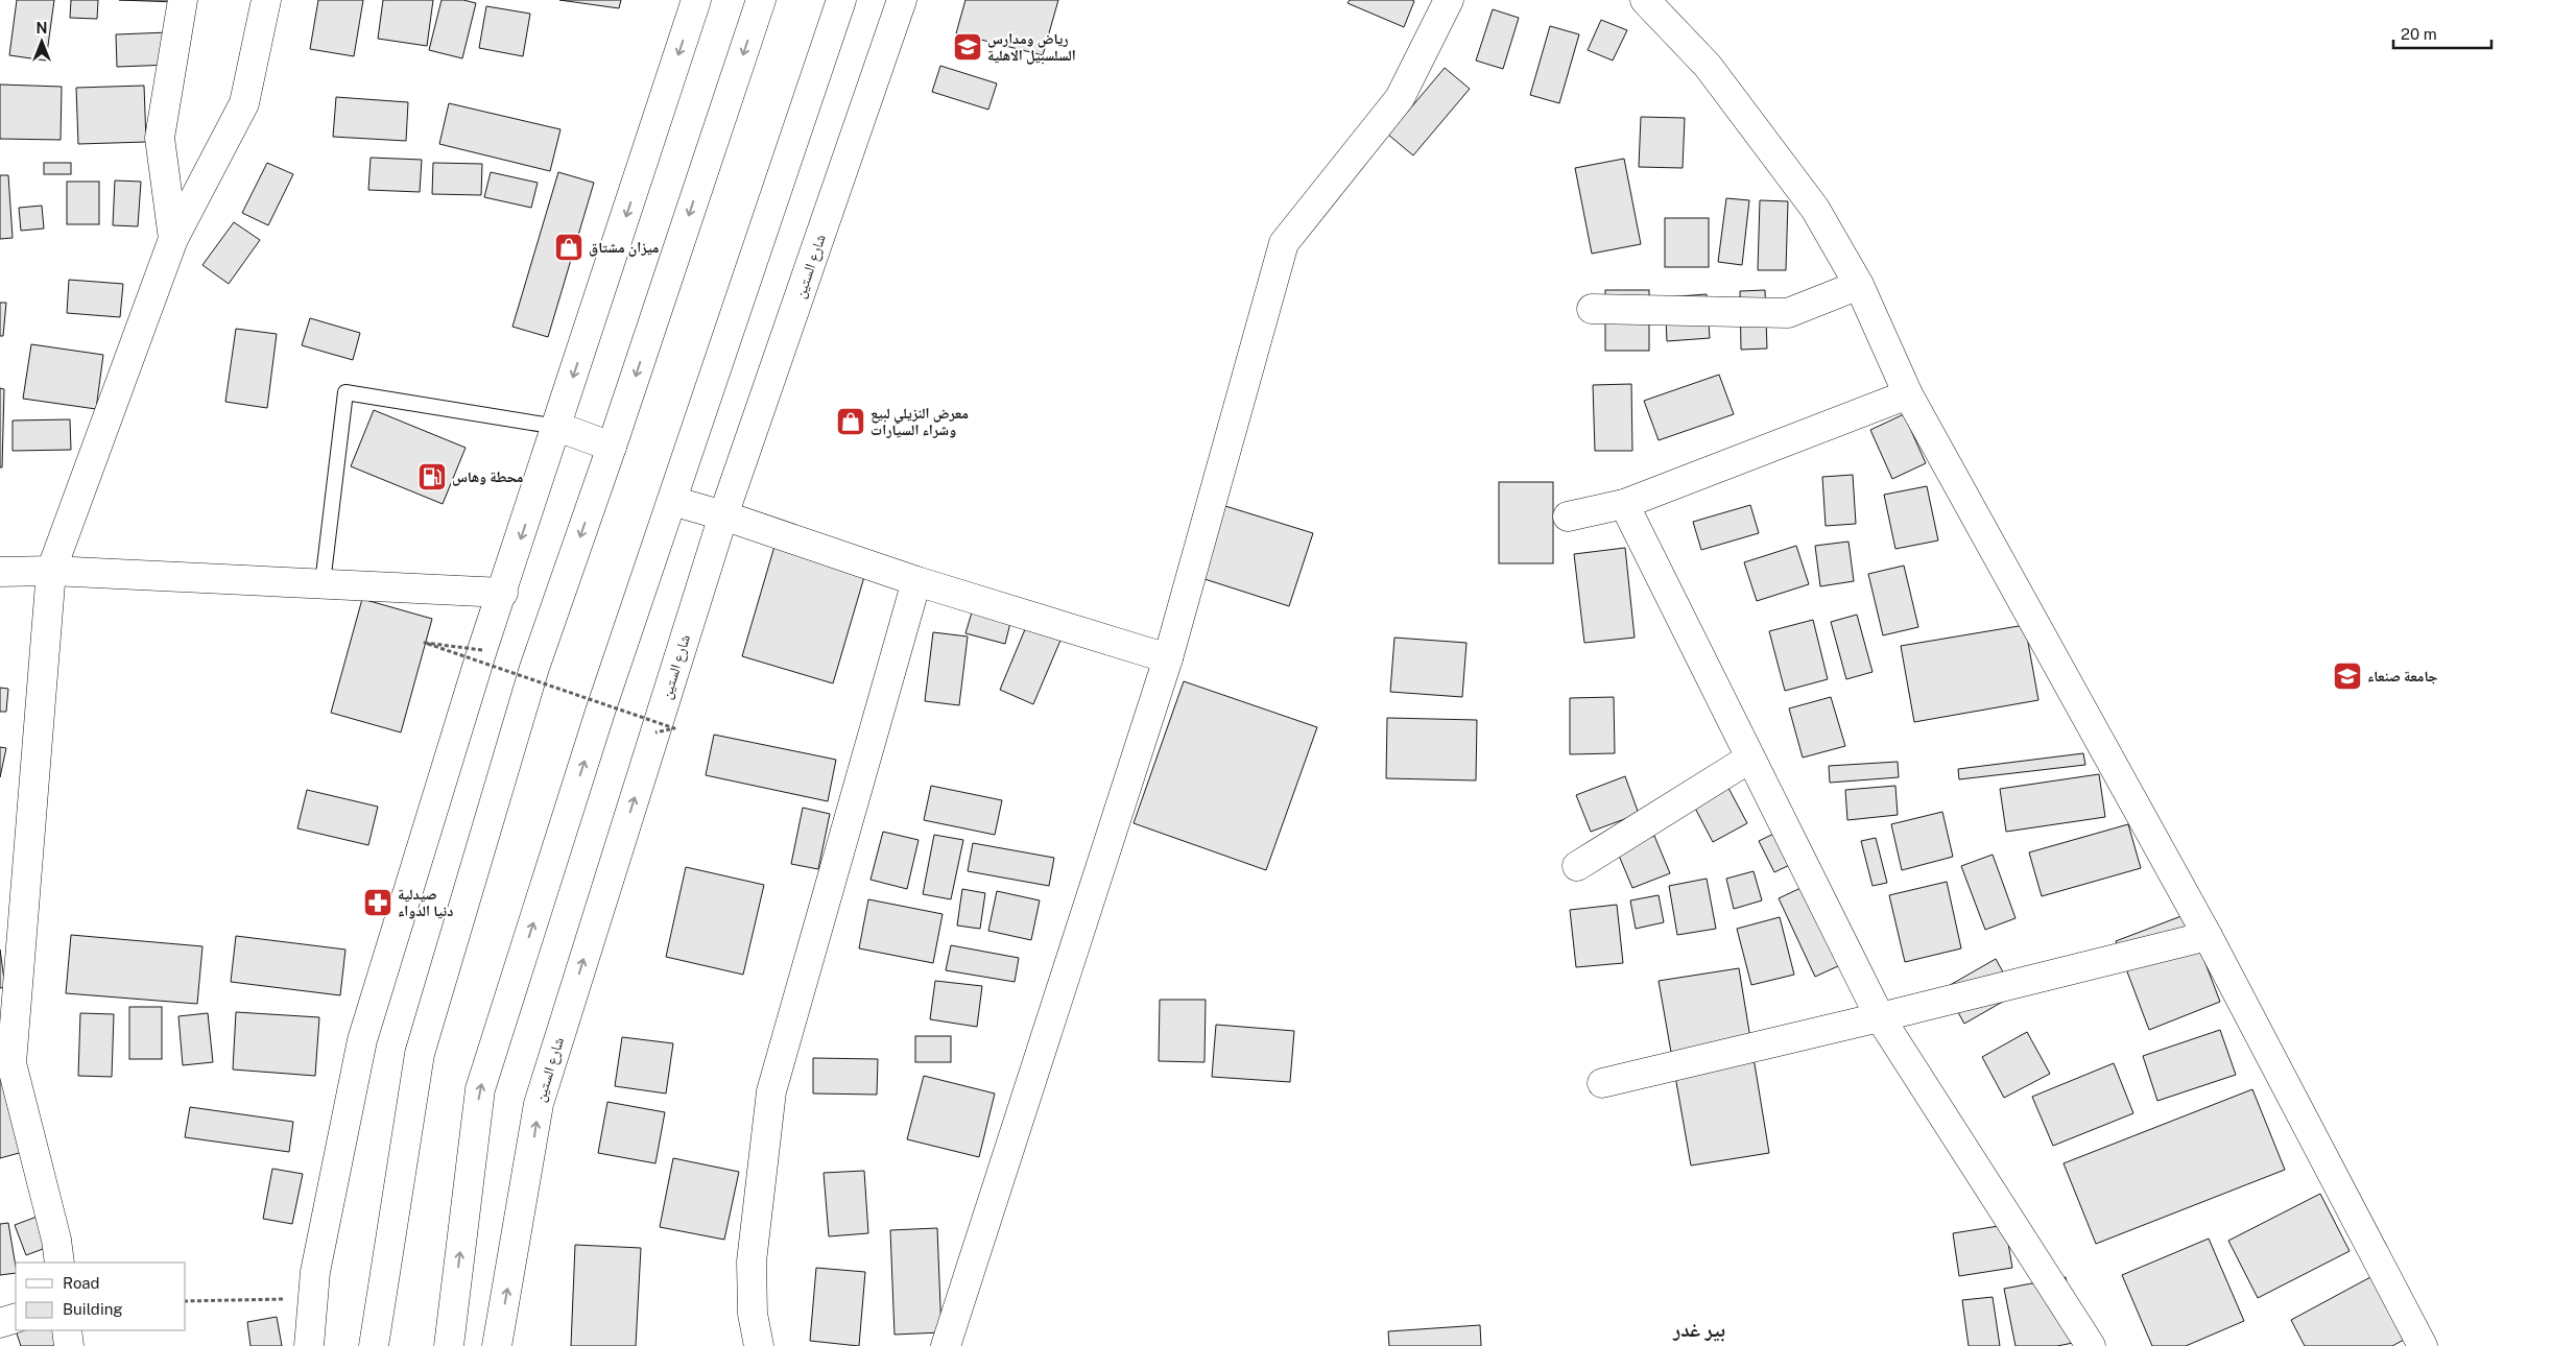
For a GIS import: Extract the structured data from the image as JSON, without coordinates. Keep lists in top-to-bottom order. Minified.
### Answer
{"streets":{"main road":["شارع الستين"]},"districts":["بير غدر"],"places":{"school or university":["رياض ومدارس السلسبيل الاهلية","جامعة صنعاء"],"shop":["ميزان مشتاق","معرض النزيلي لبيع وشراء السيارات"],"fuel station":["محطة وهاس"],"pharmacy":["صيدلية دنيا الدواء"]},"legend":["Road","Building"],"scale_bar":"20 m","north":"top"}
